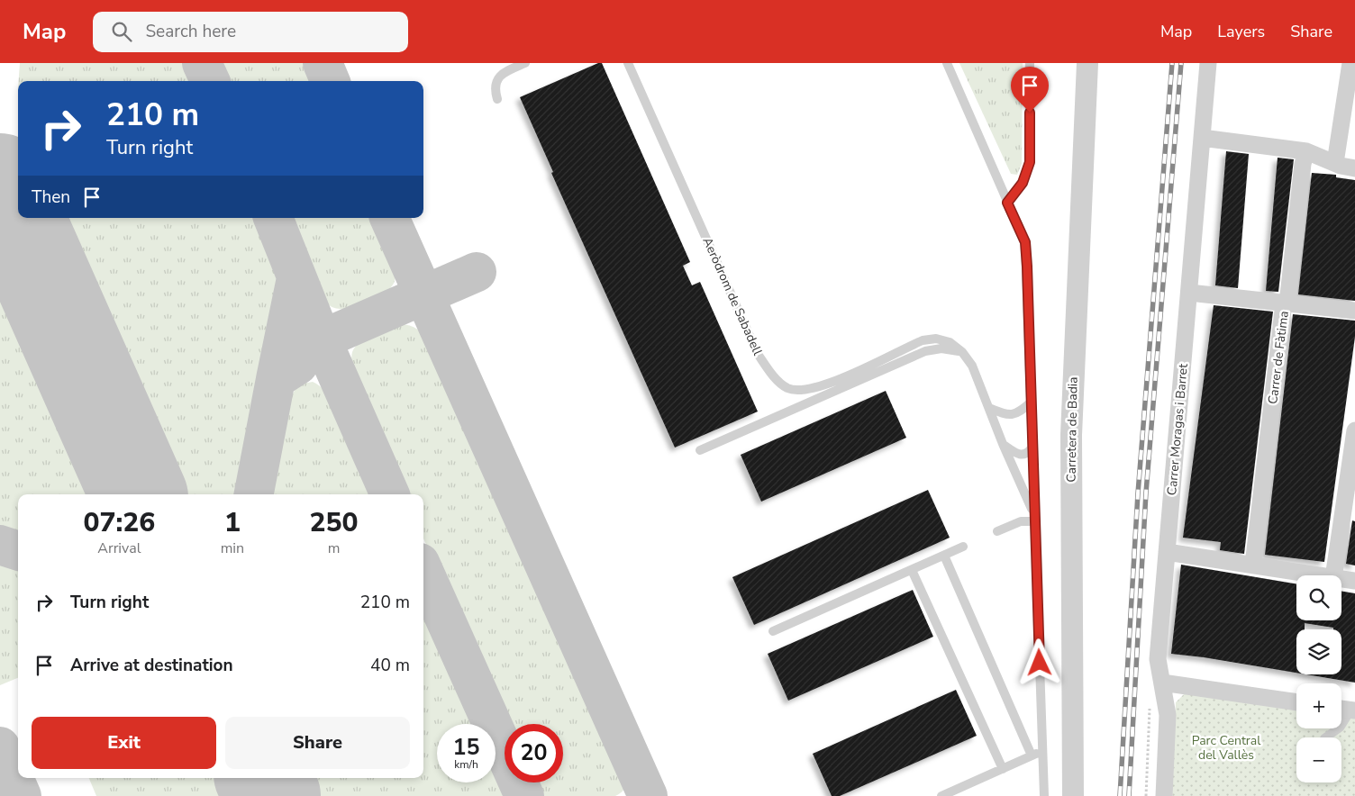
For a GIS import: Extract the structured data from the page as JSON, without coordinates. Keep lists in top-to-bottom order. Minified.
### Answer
{"streets":{"street":["Carrer de Fàtima","Carretera de Badia","Carrer Moragas i Barret"],"lane":["Aeròdrom de Sabadell"]},"parks":["Parc Central del Vallès"],"page":{"header":"Map","search":"Search here","nav":["Map","Layers","Share"],"turn":["210 m","Turn right"],"then":"Then","eta":["07:26","Arrival","1","min","250","m"],"list":[{"name":"Turn right","value":"210 m"},{"name":"Arrive at destination","value":"40 m"}],"map_buttons":["+","−"],"buttons":["Exit","Share"],"speed":"15 km/h","limit":"20"}}
